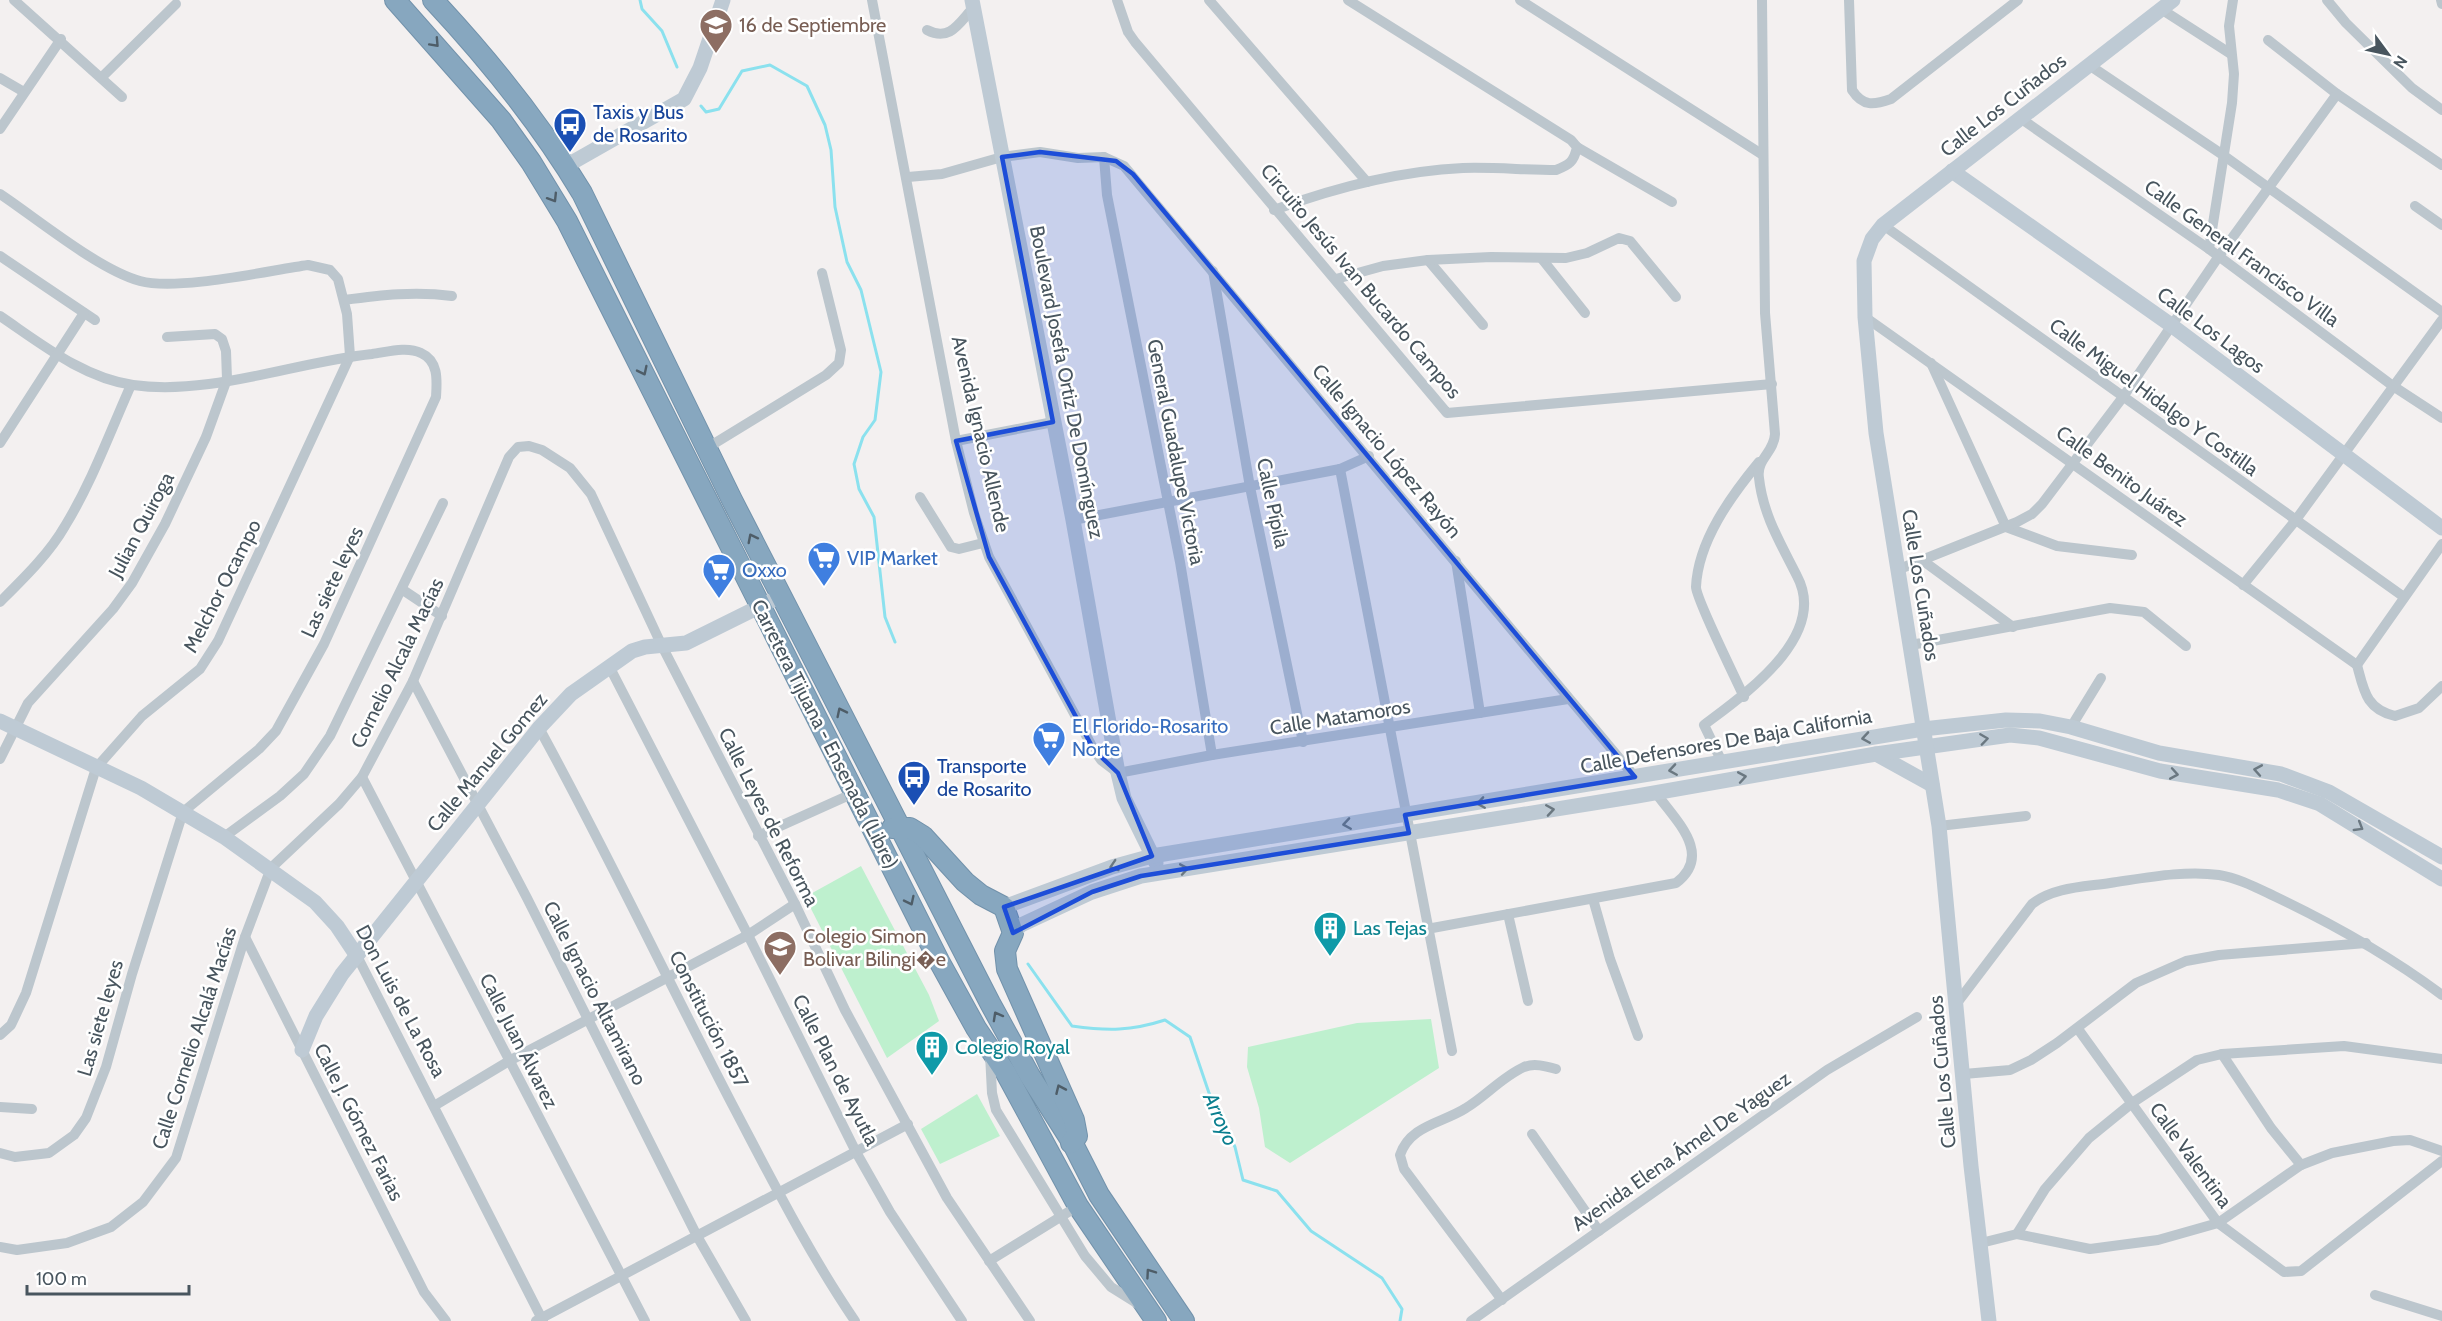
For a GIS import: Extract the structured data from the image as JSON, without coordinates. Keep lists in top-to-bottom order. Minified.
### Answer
{"streets":{"highway":["Carretera Tijuana - Ensenada (Libre)"],"street":["Calle Los Cuñados","Calle General Francisco Villa","Circuito Jesús Ivan Bucardo Campos","Calle Los Lagos","Boulevard Josefa Ortiz De Domínguez","Calle Miguel Hidalgo Y Costilla","Avenida Ignacio Allende","Calle Ignacio López Rayón","General Guadalupe Victoria","Calle Benito Juárez","Calle Pípila","Julian Quiroga","Las siete leyes","Melchor Ocampo","Cornelio Alcala Macías","Calle Matamoros","Calle Defensores De Baja California","Calle Manuel Gomez","Calle Leyes de Reforma","Calle Ignacio Altamirano","Don Luis de La Rosa","Constitución 1857","Calle Cornelio Alcalá Macías","Calle Juan Álvarez","Calle Plan de Ayutla","Calle J. Gómez Farias","Avenida Elena Ámel De Yaguez","Calle Valentina"]},"crossings":[["Calle Los Cuñados","Calle General Francisco Villa"],["Calle Los Cuñados","Calle Los Lagos"],["Calle Los Cuñados","Calle Miguel Hidalgo Y Costilla"],["Calle Los Cuñados","Calle Benito Juárez"],["Calle Los Cuñados","Calle Defensores De Baja California"],["Boulevard Josefa Ortiz De Domínguez","Avenida Ignacio Allende"],["Boulevard Josefa Ortiz De Domínguez","Calle Matamoros"],["Avenida Ignacio Allende","Calle Matamoros"],["Calle Ignacio López Rayón","General Guadalupe Victoria"],["Calle Ignacio López Rayón","Calle Pípila"],["Calle Ignacio López Rayón","Calle Matamoros"],["Calle Ignacio López Rayón","Calle Defensores De Baja California"],["General Guadalupe Victoria","Calle Matamoros"],["Calle Pípila","Calle Matamoros"],["Julian Quiroga","Las siete leyes"],["Julian Quiroga","Don Luis de La Rosa"],["Las siete leyes","Melchor Ocampo"],["Las siete leyes","Don Luis de La Rosa"],["Melchor Ocampo","Don Luis de La Rosa"],["Cornelio Alcala Macías","Calle Leyes de Reforma"],["Cornelio Alcala Macías","Calle Ignacio Altamirano"],["Cornelio Alcala Macías","Don Luis de La Rosa"],["Cornelio Alcala Macías","Calle Cornelio Alcalá Macías"],["Cornelio Alcala Macías","Calle Juan Álvarez"],["Carretera Tijuana - Ensenada (Libre)","Calle Manuel Gomez"],["Calle Manuel Gomez","Calle Leyes de Reforma"],["Calle Manuel Gomez","Calle Ignacio Altamirano"],["Calle Manuel Gomez","Don Luis de La Rosa"],["Calle Manuel Gomez","Constitución 1857"],["Calle Manuel Gomez","Calle Juan Álvarez"],["Calle Manuel Gomez","Calle Plan de Ayutla"],["Calle Manuel Gomez","Calle J. Gómez Farias"],["Don Luis de La Rosa","Calle Cornelio Alcalá Macías"],["Calle Cornelio Alcalá Macías","Calle J. Gómez Farias"]],"water":["Arroyo"],"places":{"school or university":["16 de Septiembre","Colegio Simon Bolivar Bilingi�e"],"bus stop":["Taxis y Bus de Rosarito","Transporte de Rosarito"],"supermarket":["VIP Market","Oxxo","El Florido-Rosarito Norte"],"building":["Las Tejas","Colegio Royal"]},"scale_bar":"100 m","north":"bottom right"}
